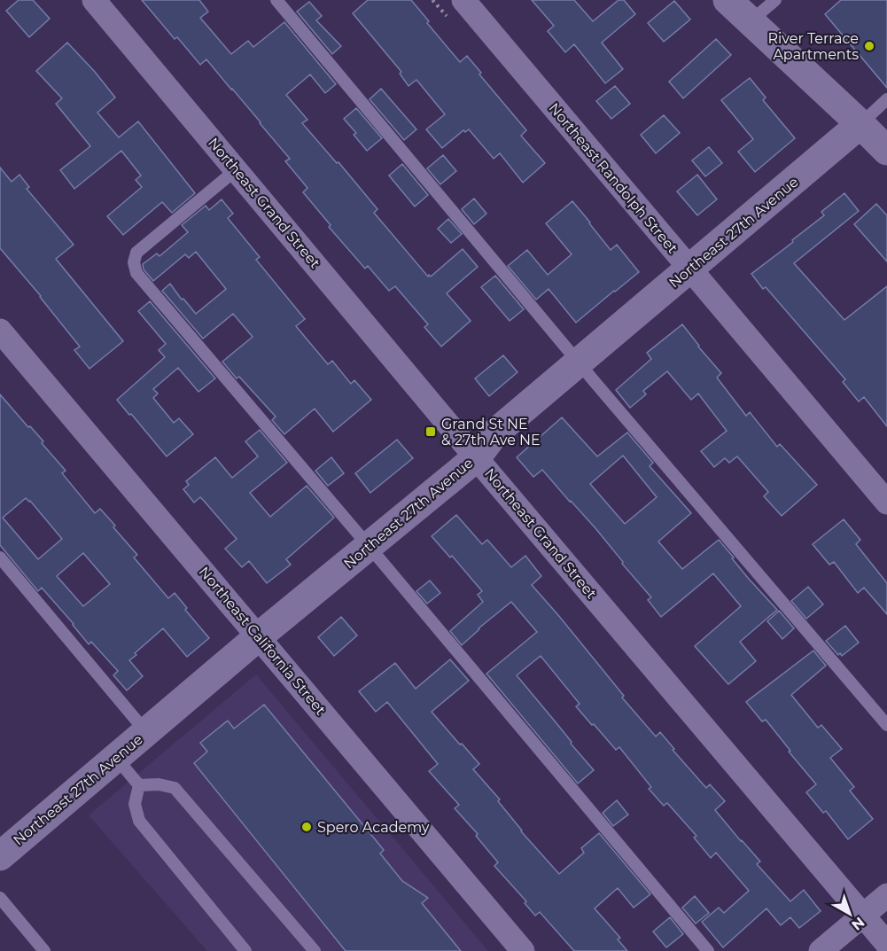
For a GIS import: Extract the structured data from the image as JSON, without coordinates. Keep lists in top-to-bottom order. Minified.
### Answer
{"streets":{"street":["Northeast Randolph Street","Northeast Grand Street","Northeast 27th Avenue","Northeast California Street"]},"crossings":[["Northeast Randolph Street","Northeast 27th Avenue"],["Northeast Grand Street","Northeast 27th Avenue"],["Northeast 27th Avenue","Northeast California Street"]],"places":{"other":["River Terrace Apartments","Spero Academy"],"transit":["Grand St NE & 27th Ave NE"]},"north":"bottom right"}
